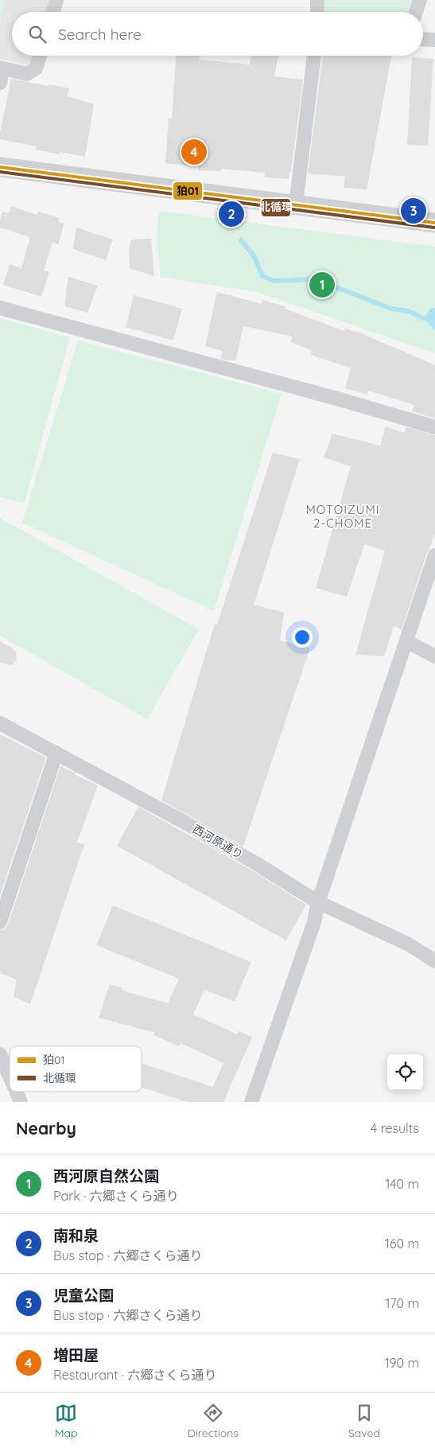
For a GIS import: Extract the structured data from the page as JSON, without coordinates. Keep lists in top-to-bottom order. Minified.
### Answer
{"streets":{"street":["西河原通り"]},"districts":["MOTOIZUMI 2-CHOME"],"lines":["transit line 狛01","transit line 北循環"],"legend":["狛01","北循環"],"page":{"search":"Search here","pins":["4","3","2","1"],"heading":["Nearby","4 results"],"list":[{"mark":"1","name":"西河原自然公園","note":"Park · 六郷さくら通り","value":"140 m"},{"mark":"2","name":"南和泉","note":"Bus stop · 六郷さくら通り","value":"160 m"},{"mark":"3","name":"児童公園","note":"Bus stop · 六郷さくら通り","value":"170 m"},{"mark":"4","name":"増田屋","note":"Restaurant · 六郷さくら通り","value":"190 m"}],"nav":["Map","Directions","Saved"]}}
